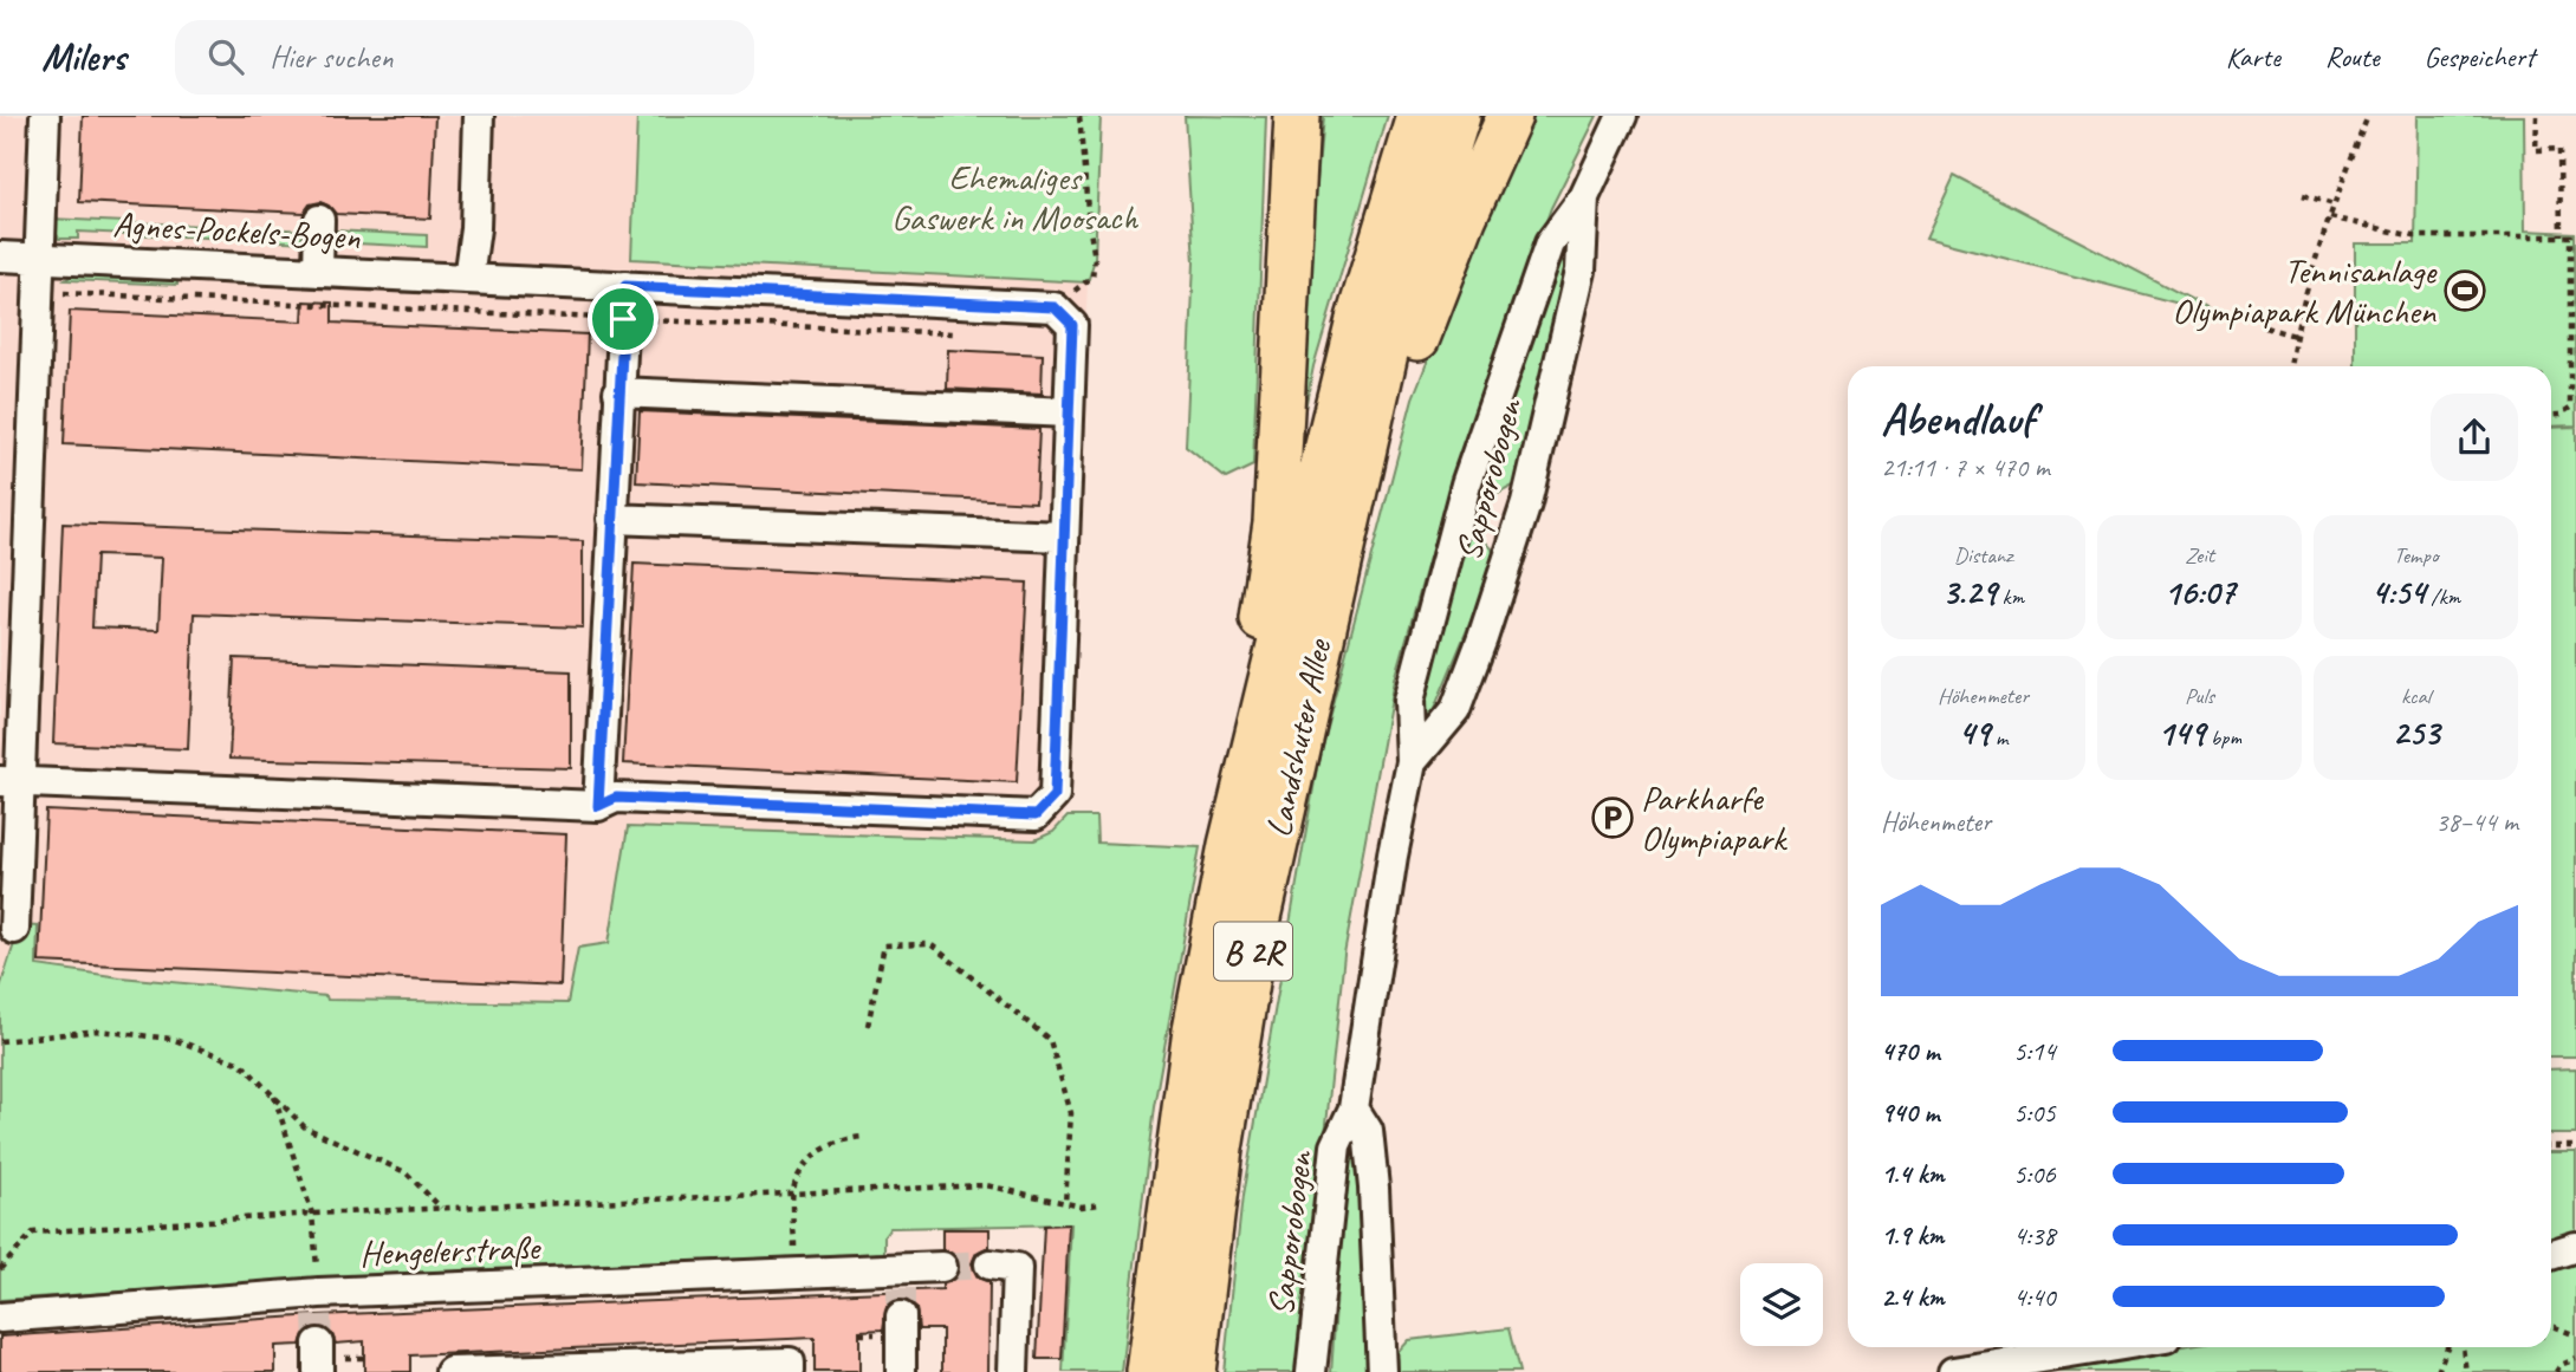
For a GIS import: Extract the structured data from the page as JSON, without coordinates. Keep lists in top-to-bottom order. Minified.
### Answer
{"streets":{"highway":["Landshuter Allee","B 2R"],"street":["Agnes-Pockels-Bogen","Sapporobogen","Hengelerstraße"]},"crossings":[["Landshuter Allee","B 2R"]],"parks":["Ehemaliges Gaswerk in Moosach"],"places":{"sports":["Tennisanlage Olympiapark München"],"parking":["Parkharfe Olympiapark"]},"page":{"header":"Milers","search":"Hier suchen","nav":["Karte","Route","Gespeichert"],"heading":["Abendlauf","21:11 · 7 × 470 m"],"stats":[["Distanz","3.29 km"],["Zeit","16:07"],["Tempo","4:54 /km"],["Höhenmeter","49 m"],["Puls","149 bpm"],["kcal","253"]],"chart":["Höhenmeter","38–44 m"],"list":[{"name":"470 m","note":"5:14"},{"name":"940 m","note":"5:05"},{"name":"1.4 km","note":"5:06"},{"name":"1.9 km","note":"4:38"},{"name":"2.4 km","note":"4:40"}]}}
